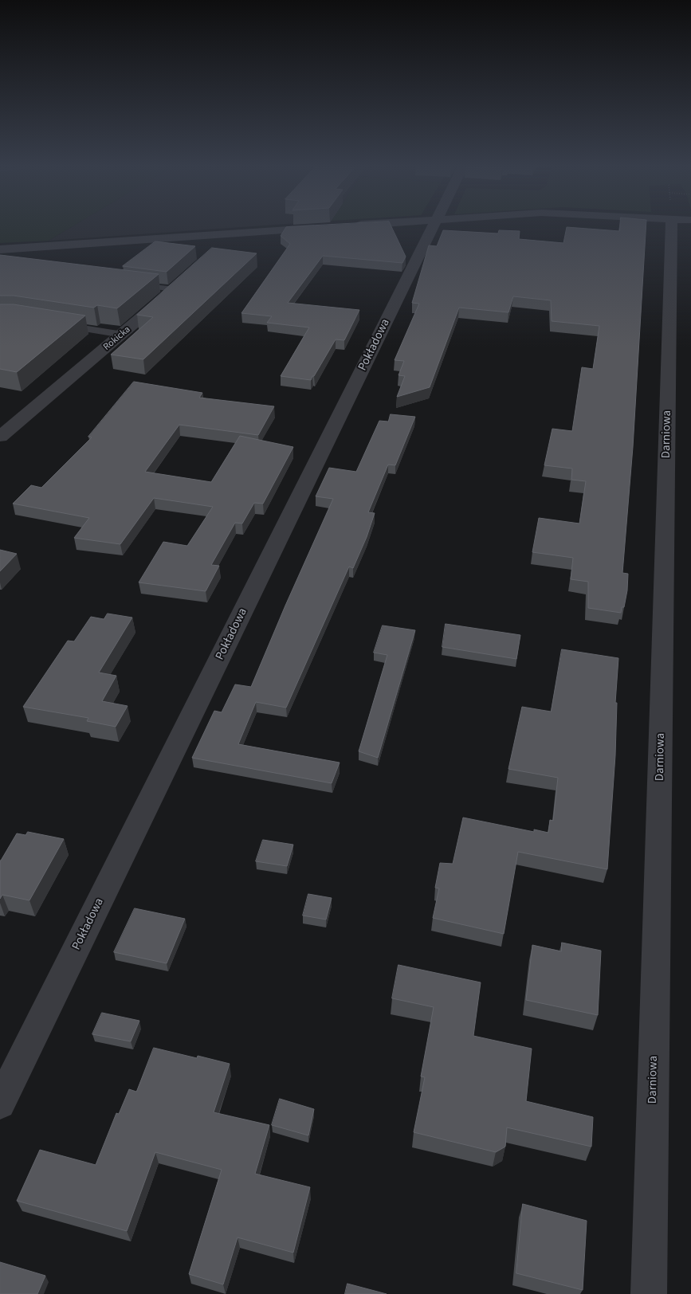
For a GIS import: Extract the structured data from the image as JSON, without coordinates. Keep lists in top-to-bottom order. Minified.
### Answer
{"streets":{"street":["Rokicka","Pokładowa","Darniowa"]}}
